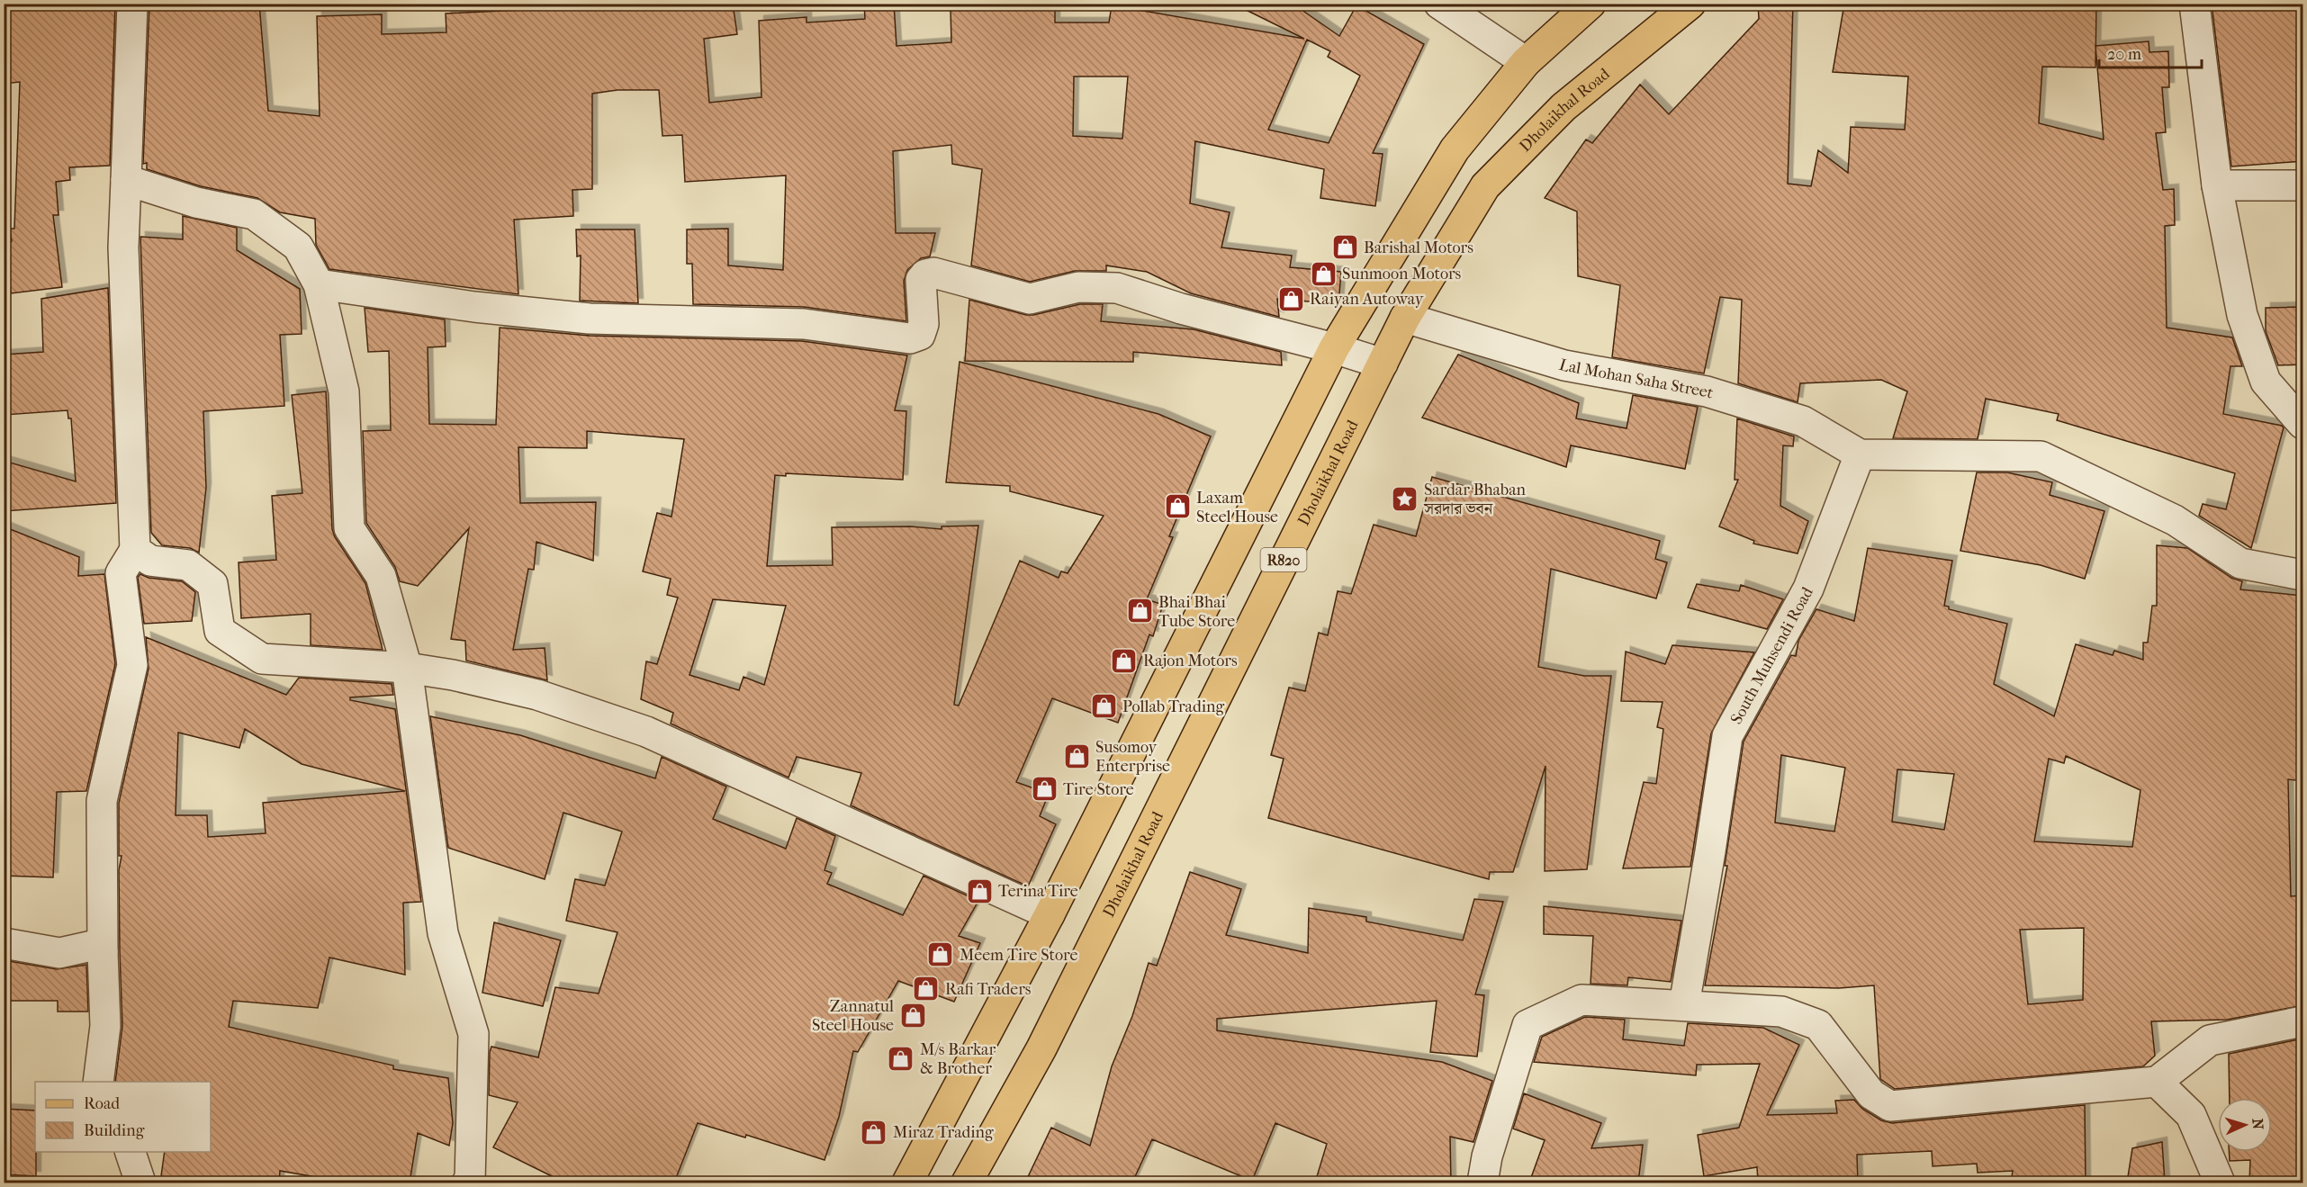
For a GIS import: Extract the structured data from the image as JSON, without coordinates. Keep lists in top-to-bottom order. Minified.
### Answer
{"streets":{"main road":["Dholaikhal Road","R820"],"street":["Lal Mohan Saha Street","South Muhsendi Road"]},"crossings":[["Dholaikhal Road","Lal Mohan Saha Street"],["Lal Mohan Saha Street","South Muhsendi Road"]],"places":{"shop":["Barishal Motors","Sunmoon Motors","Raiyan Autoway","Laxam Steel House","Bhai Bhai Tube Store","Rajon Motors","Pollab Trading","Susomoy Enterprise","Tire Store","Terina Tire","Meem Tire Store","Rafi Traders","Zannatul Steel House","M/s Barkar & Brother","Miraz Trading"],"place":["Sardar Bhaban সরদার ভবন"]},"legend":["Road","Building"],"scale_bar":"20 m","north":"right"}
